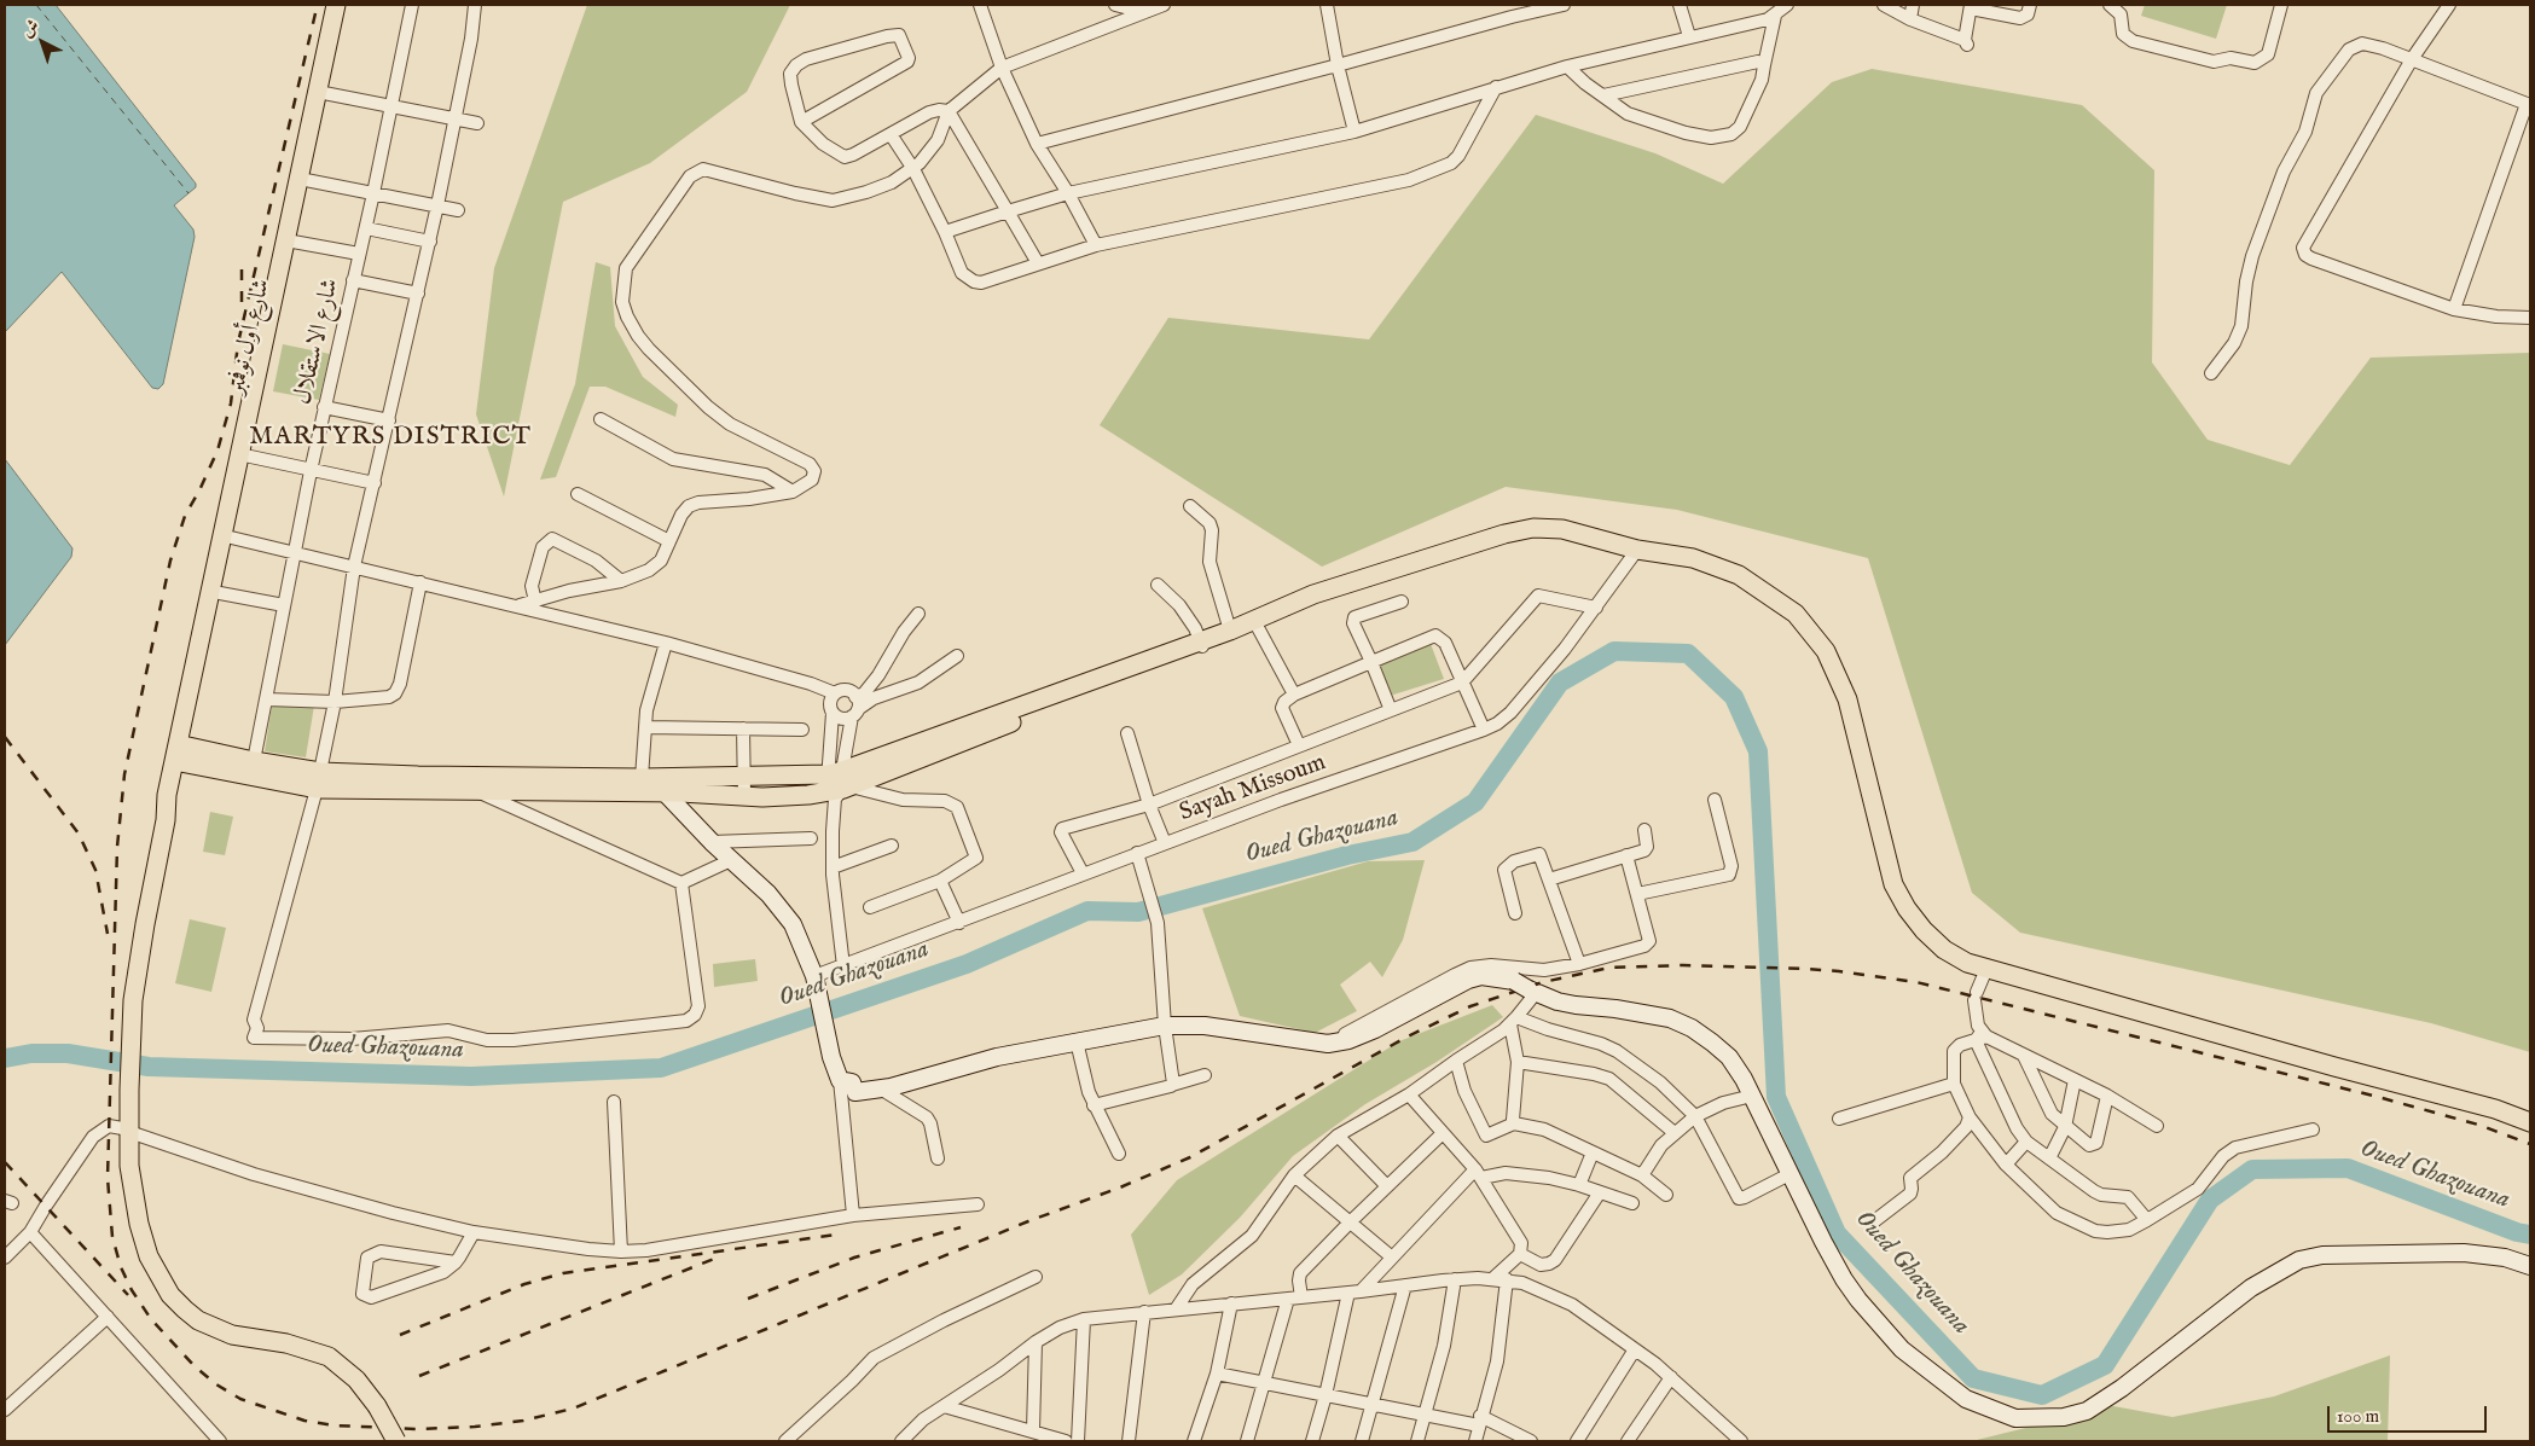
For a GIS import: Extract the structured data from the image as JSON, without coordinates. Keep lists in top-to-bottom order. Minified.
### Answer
{"streets":{"main road":["شارع أول نوفمبر"],"street":["شارع الاستقلال","Sayah Missoum"]},"districts":["MARTYRS DISTRICT"],"water":["Oued Ghazouana"],"scale_bar":"100 m","north":"top left"}
